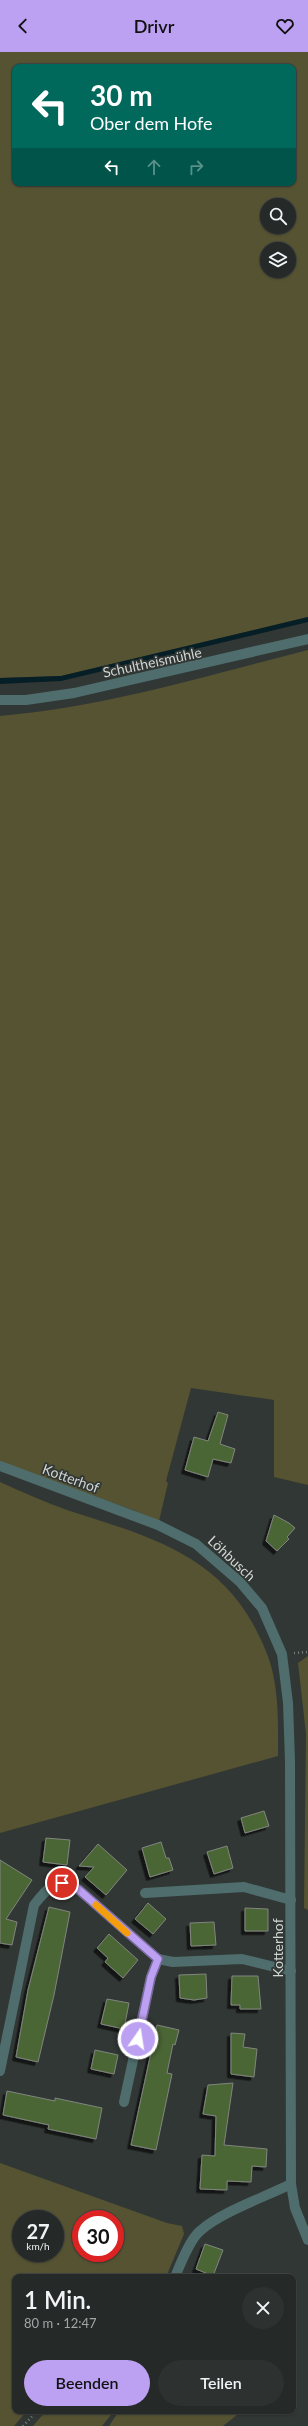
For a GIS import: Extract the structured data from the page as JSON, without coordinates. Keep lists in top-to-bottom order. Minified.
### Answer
{"streets":{"street":["Schultheismühle","Kotterhof","Löhbusch"]},"crossings":[["Kotterhof","Löhbusch"]],"page":{"header":"Drivr","turn":["30 m","Ober dem Hofe"],"speed":"27 km/h","limit":"30","heading":["1 Min.","80 m · 12:47"],"buttons":["Beenden","Teilen"]}}
